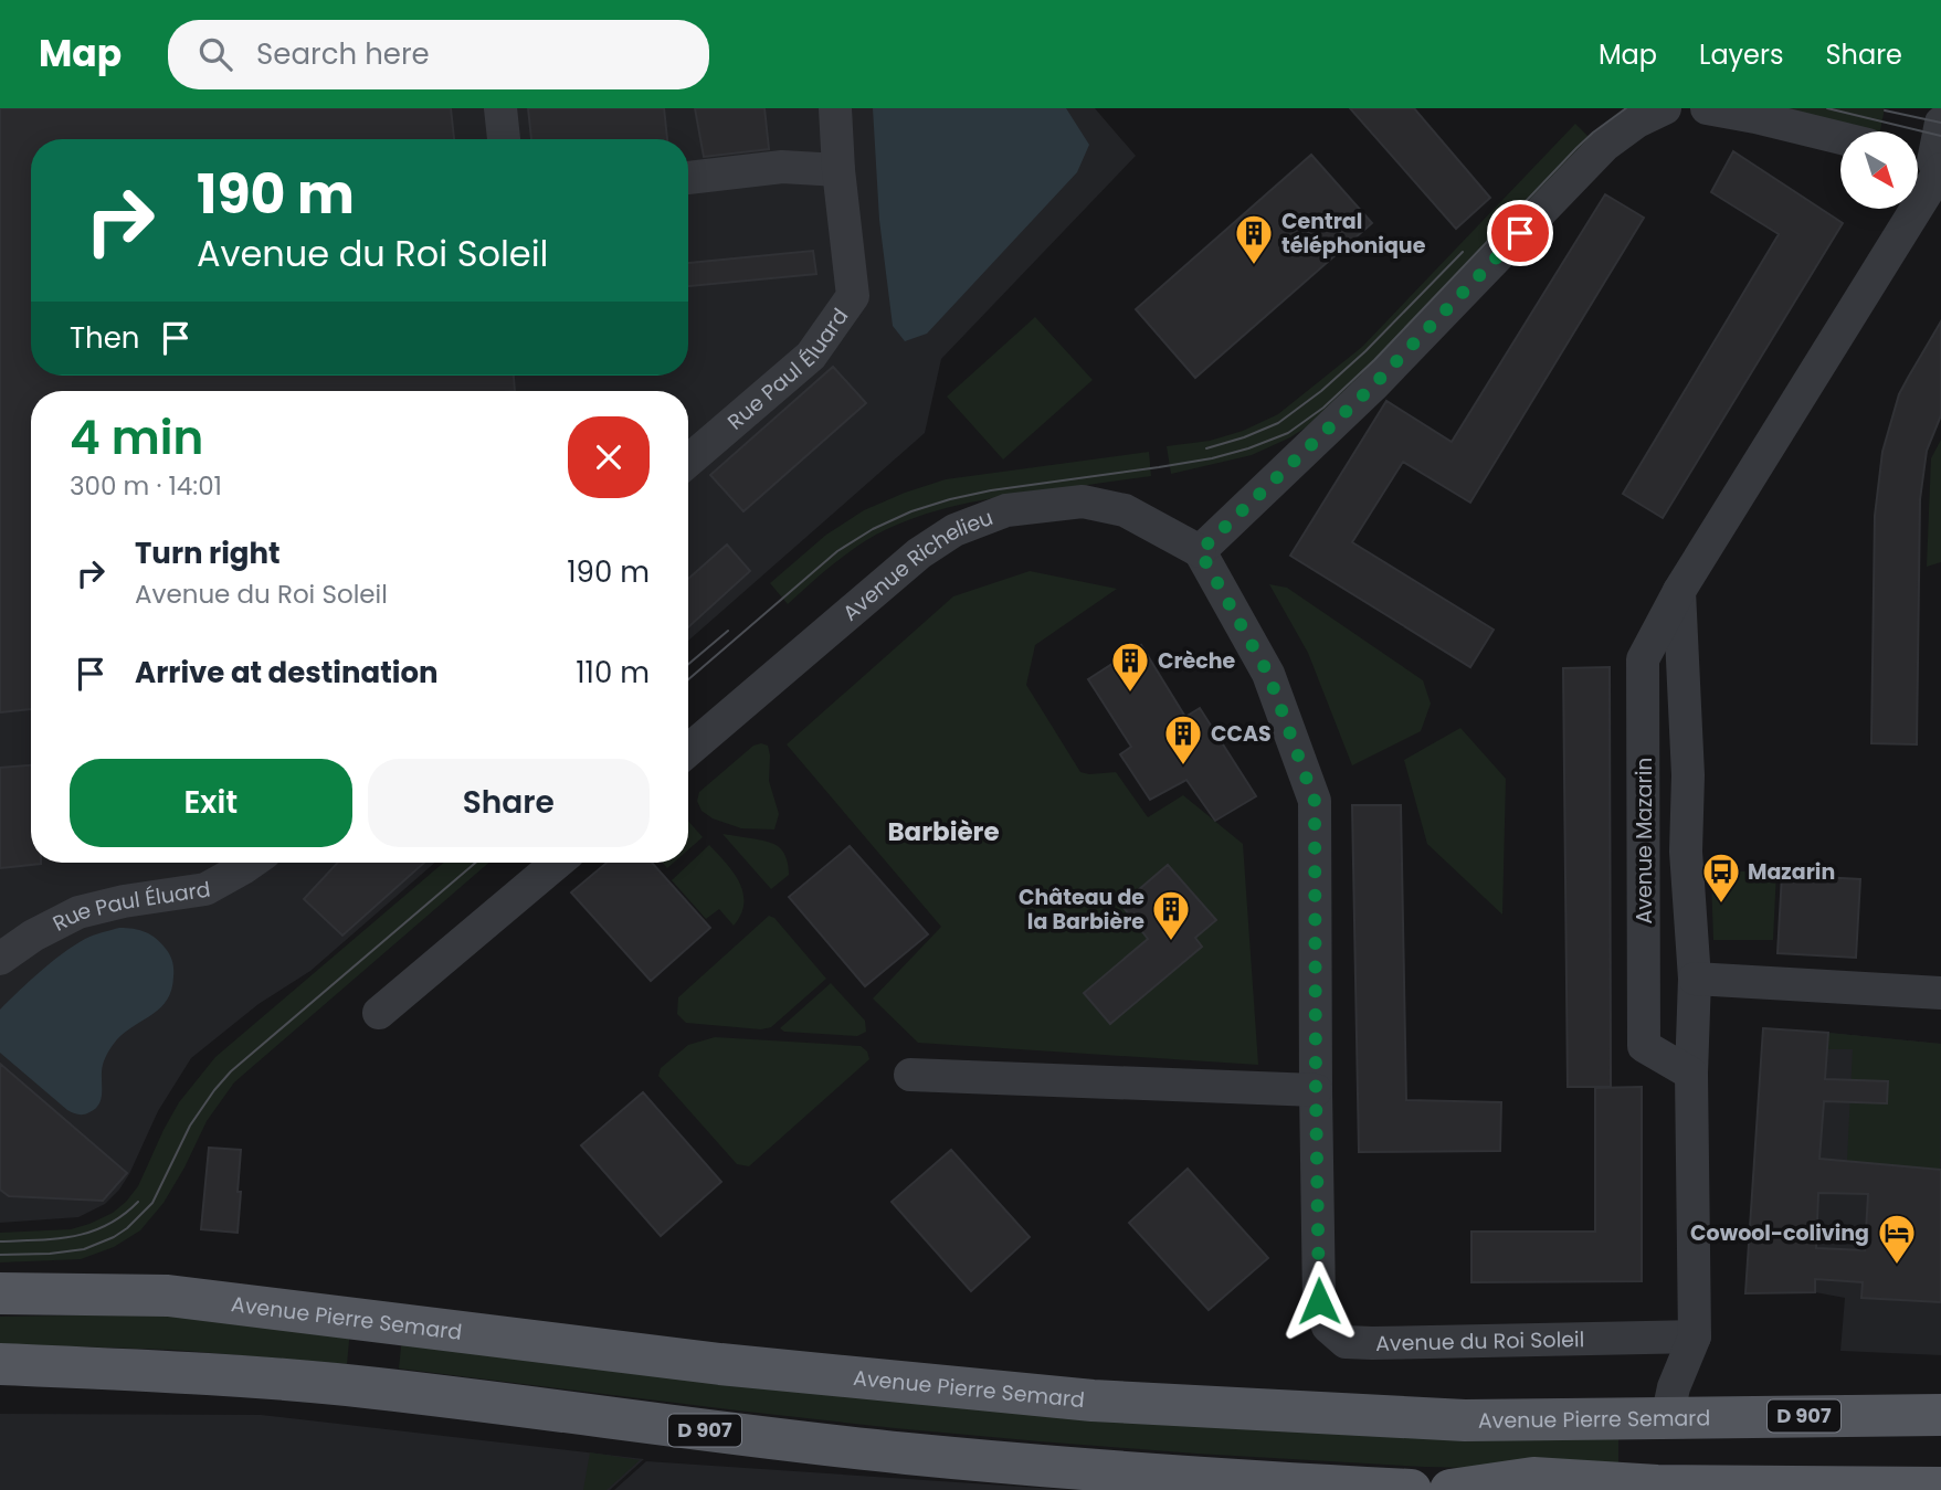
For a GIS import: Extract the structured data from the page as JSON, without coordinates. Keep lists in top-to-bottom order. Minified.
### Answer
{"streets":{"main road":["Avenue Pierre Semard","D 907"],"street":["Rue Paul Éluard","Avenue Richelieu","Avenue Mazarin","Avenue du Roi Soleil"]},"crossings":[["Avenue Richelieu","Avenue du Roi Soleil"],["Avenue Mazarin","Avenue Pierre Semard"],["Avenue Mazarin","Avenue du Roi Soleil"]],"districts":["Barbière"],"places":{"building":["Central téléphonique","Crèche","CCAS","Château de la Barbière"],"bus stop":["Mazarin"],"hotel":["Cowool-coliving"]},"north":"bottom right","page":{"header":"Map","search":"Search here","nav":["Map","Layers","Share"],"turn":["190 m","Avenue du Roi Soleil"],"then":"Then","heading":["4 min","300 m · 14:01"],"list":[{"name":"Turn right","note":"Avenue du Roi Soleil","value":"190 m"},{"name":"Arrive at destination","value":"110 m"}],"buttons":["Exit","Share"]}}
